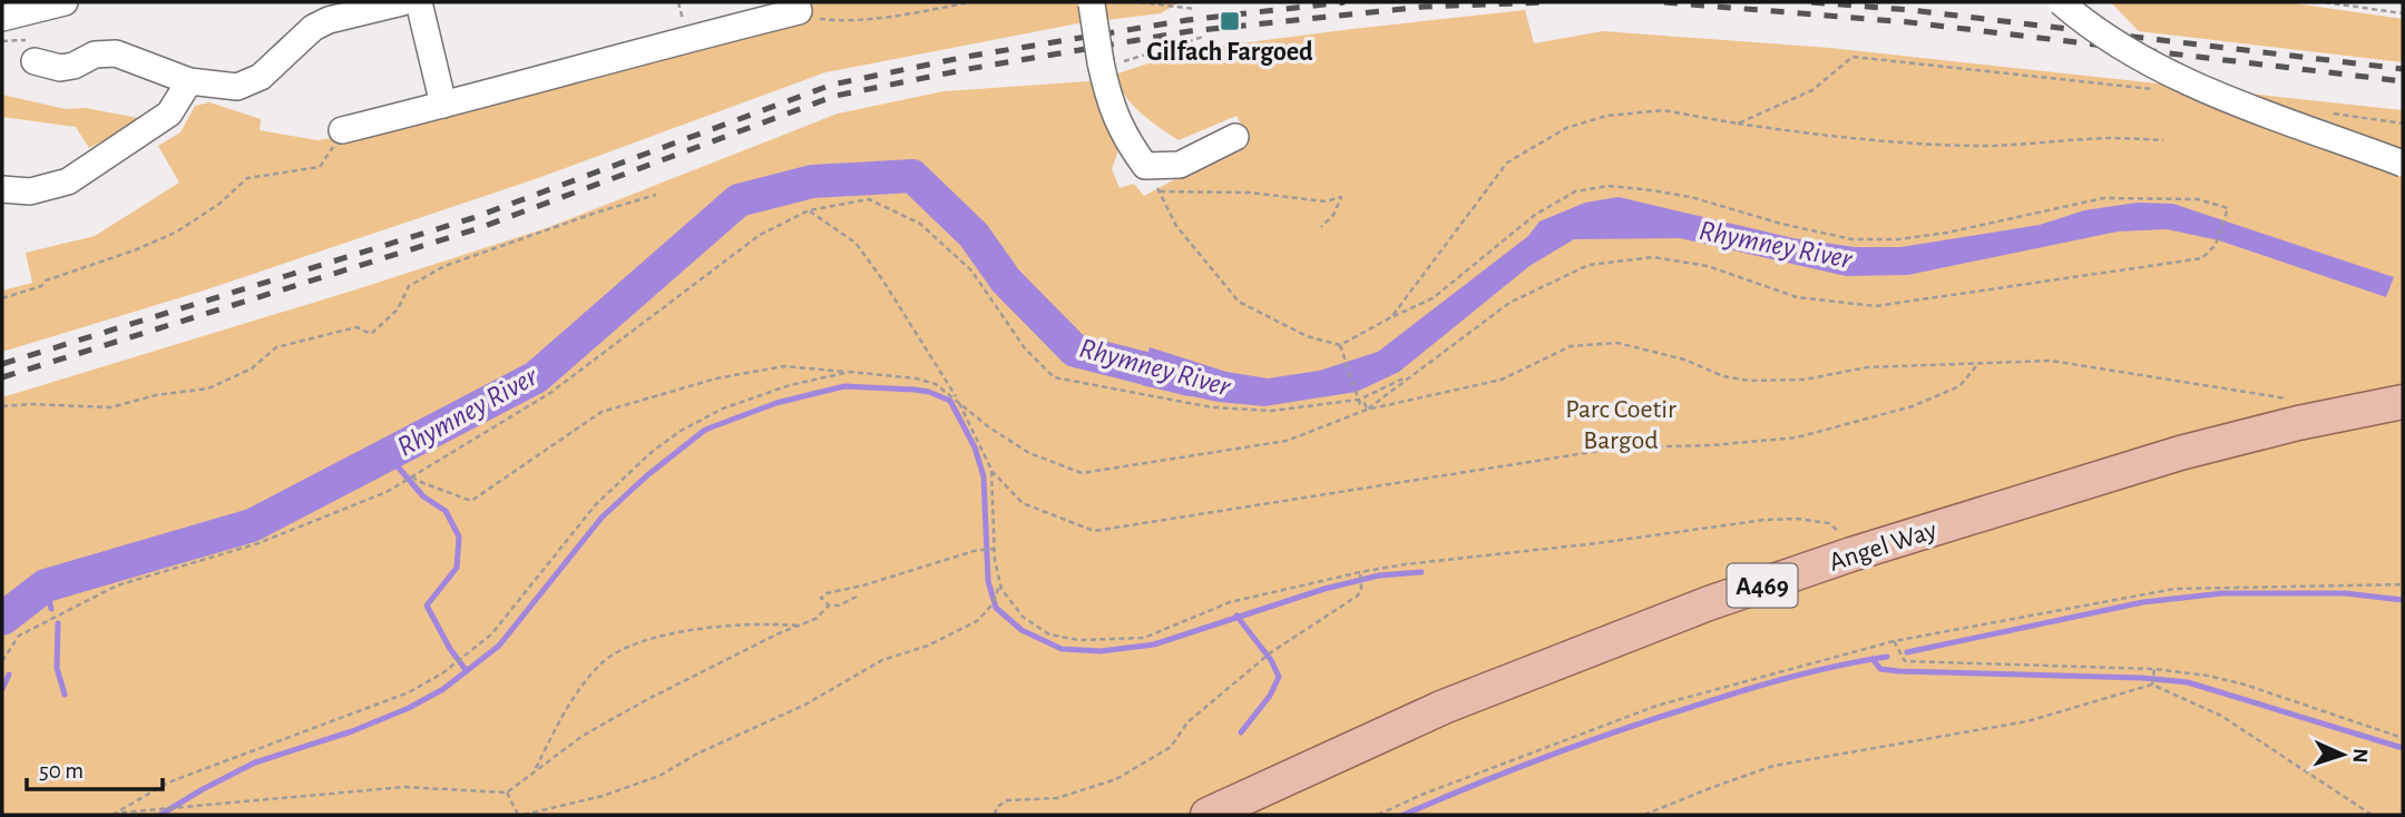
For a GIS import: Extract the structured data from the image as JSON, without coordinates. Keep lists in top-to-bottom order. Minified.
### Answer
{"streets":{"main road":["Angel Way","A469"]},"water":["Rhymney River"],"parks":["Parc Coetir Bargod"],"places":{"transit":["Gilfach Fargoed"]},"scale_bar":"50 m","north":"right"}
